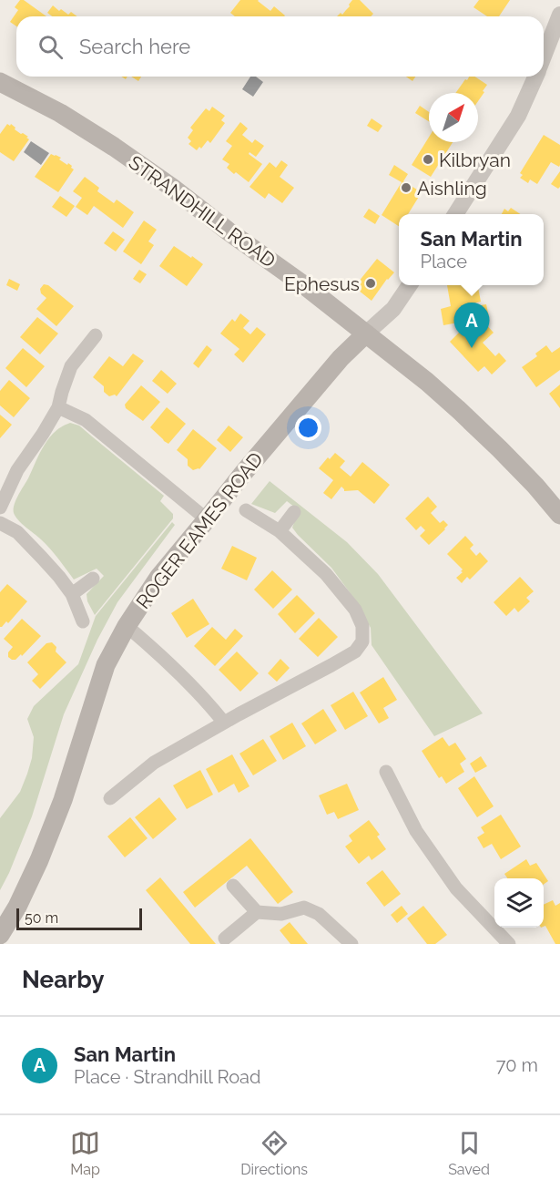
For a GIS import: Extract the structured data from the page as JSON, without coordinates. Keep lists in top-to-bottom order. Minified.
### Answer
{"streets":{"main road":["STRANDHILL ROAD","ROGER EAMES ROAD"]},"crossings":[["STRANDHILL ROAD","ROGER EAMES ROAD"]],"places":["Kilbryan","Aishling","Ephesus"],"scale_bar":"50 m","north":"top right","page":{"search":"Search here","popup":["San Martin","Place"],"pins":"A","scale":"50 m","heading":"Nearby","list":[{"mark":"A","name":"San Martin","note":"Place · Strandhill Road","value":"70 m"}],"nav":["Map","Directions","Saved"]}}
